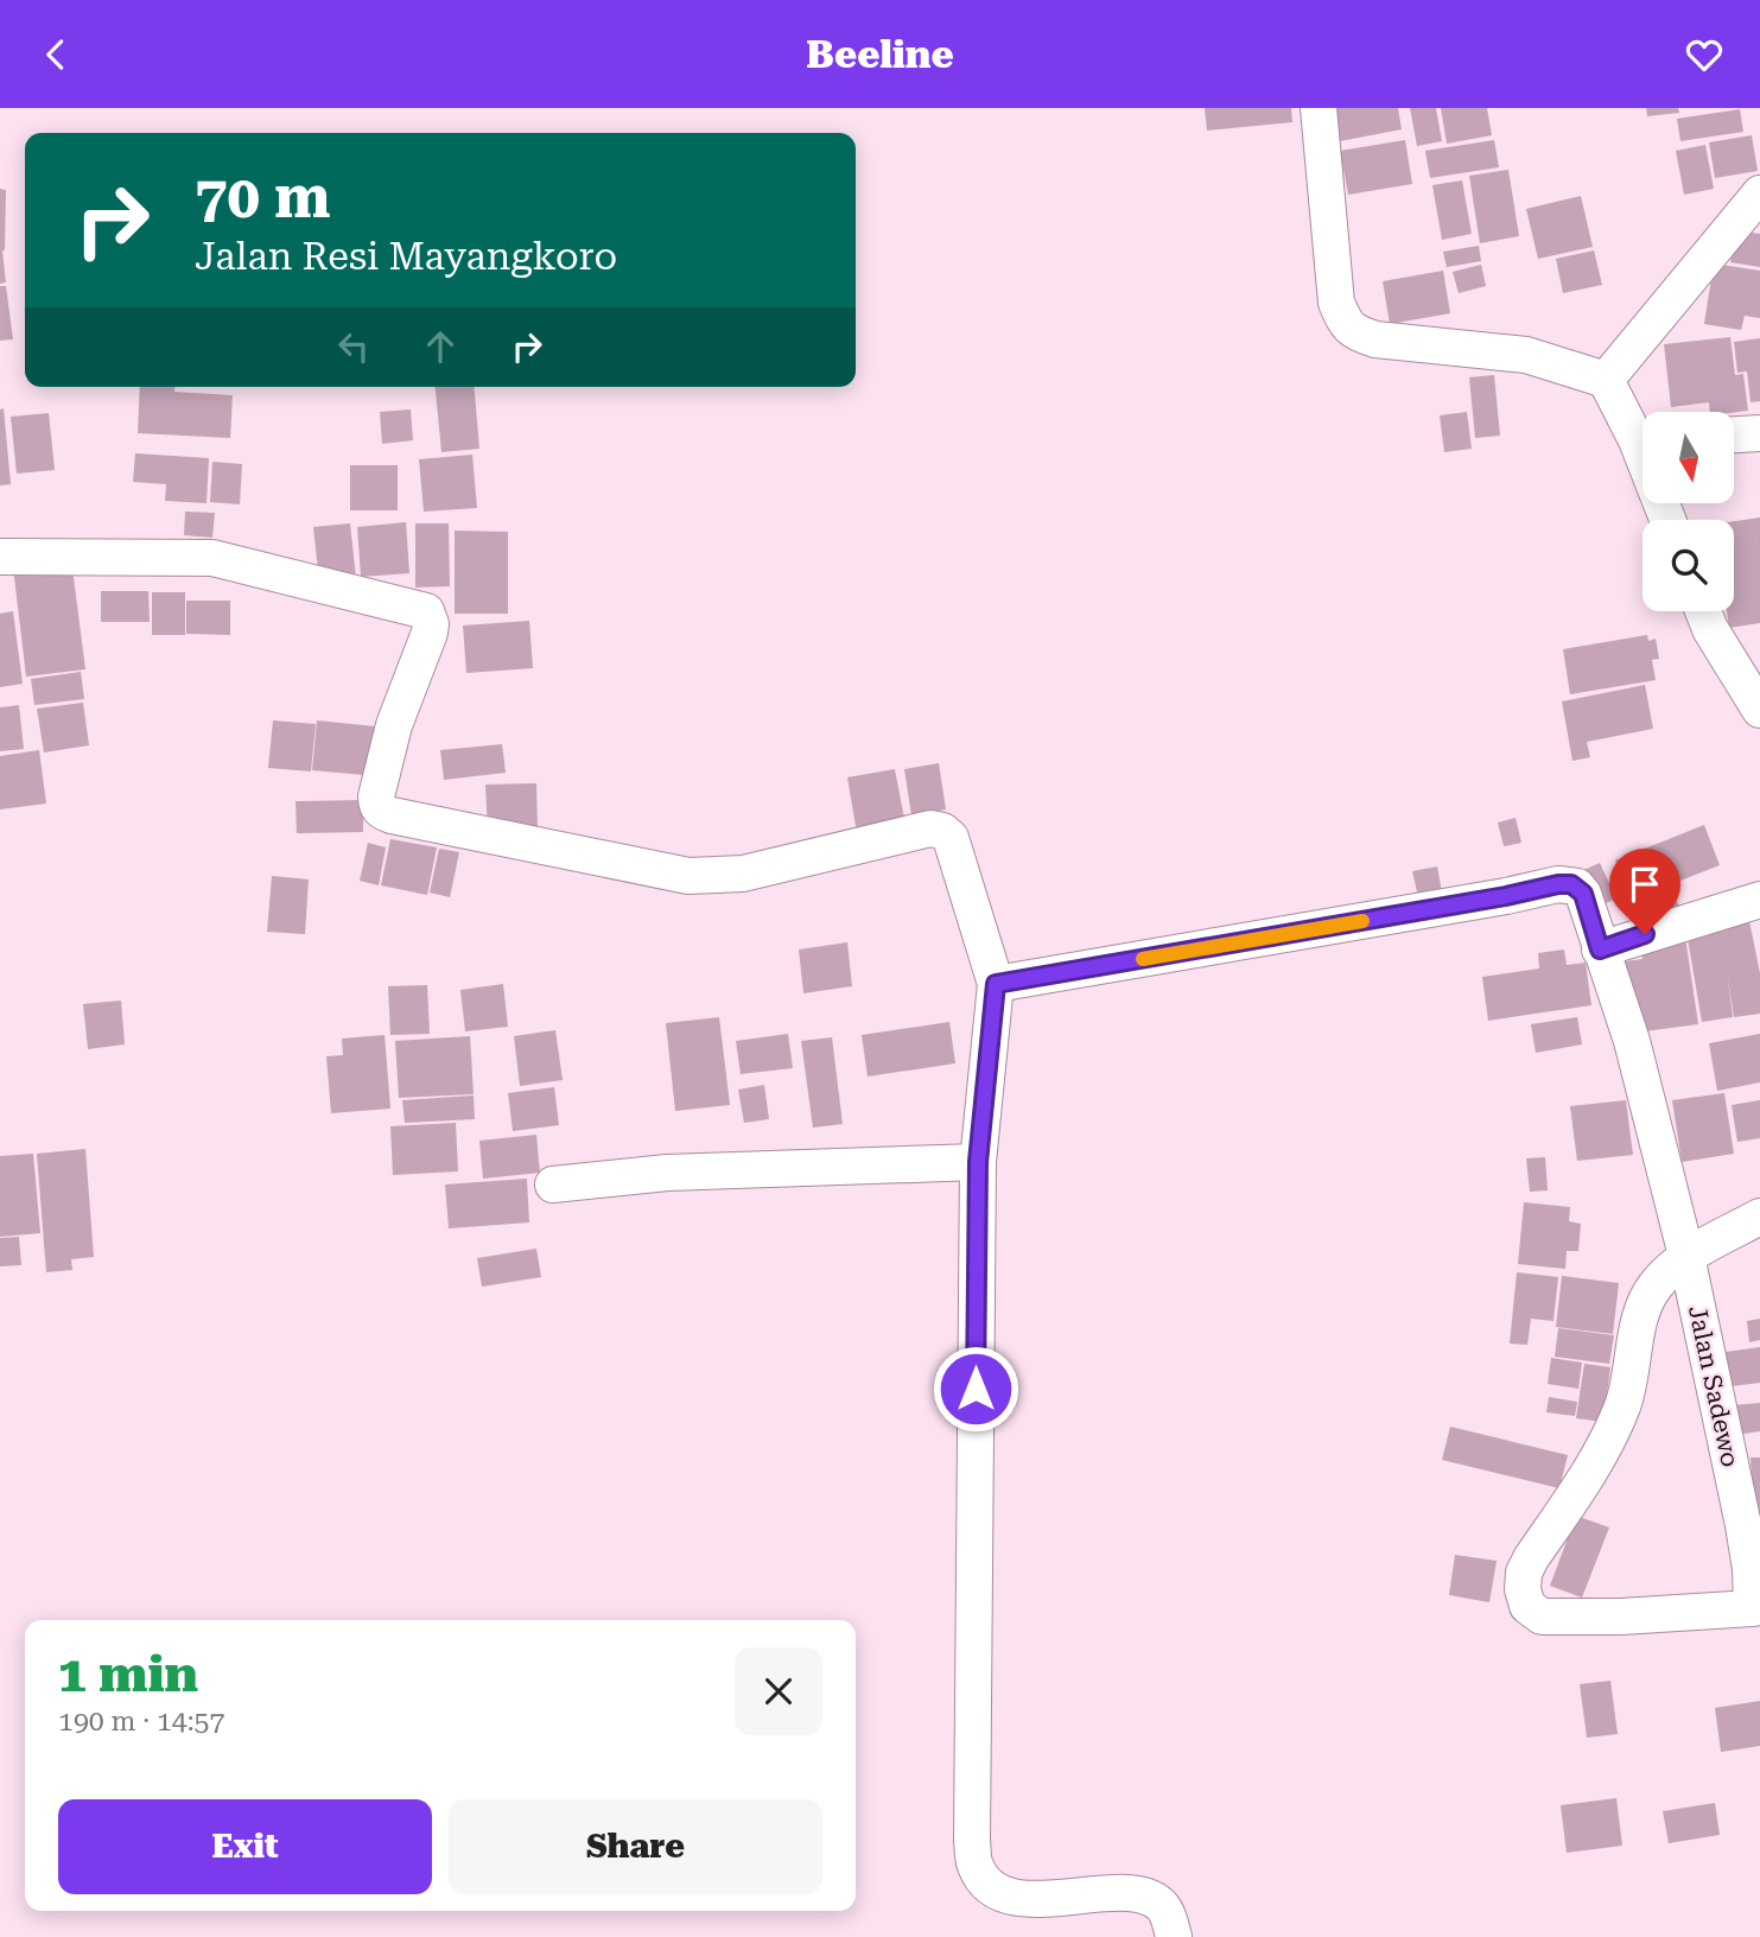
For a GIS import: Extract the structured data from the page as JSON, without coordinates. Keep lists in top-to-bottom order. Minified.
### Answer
{"streets":{"street":["Jalan Sadewo"]},"north":"bottom","page":{"header":"Beeline","turn":["70 m","Jalan Resi Mayangkoro"],"heading":["1 min","190 m · 14:57"],"buttons":["Exit","Share"]}}
